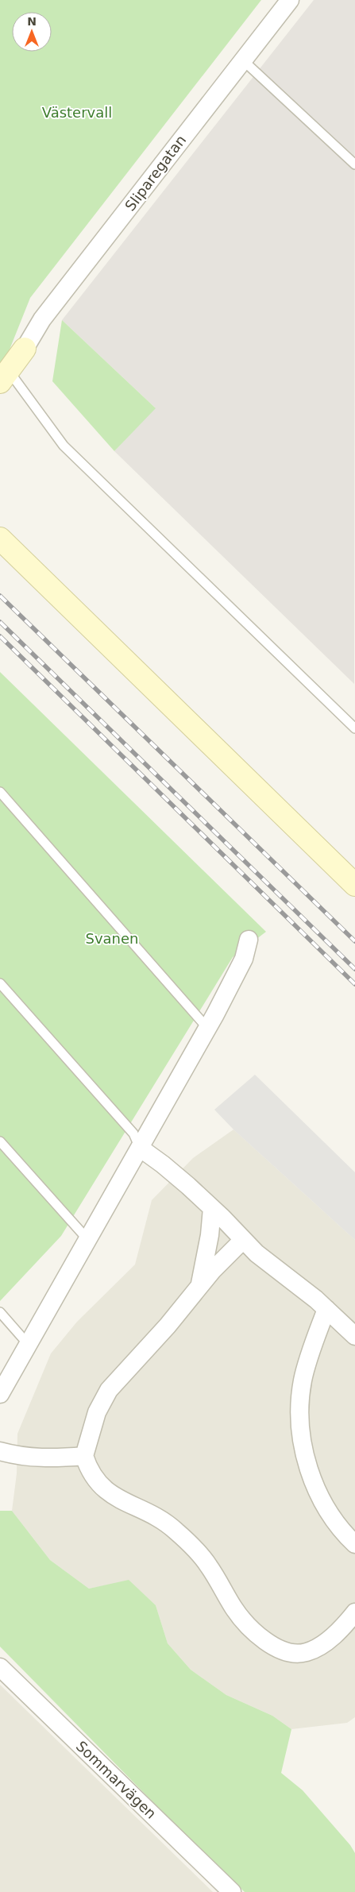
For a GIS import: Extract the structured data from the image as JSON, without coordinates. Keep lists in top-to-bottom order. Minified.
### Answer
{"streets":{"street":["Sliparegatan","Sommarvägen"]},"parks":["Västervall","Svanen"],"north":"top"}
